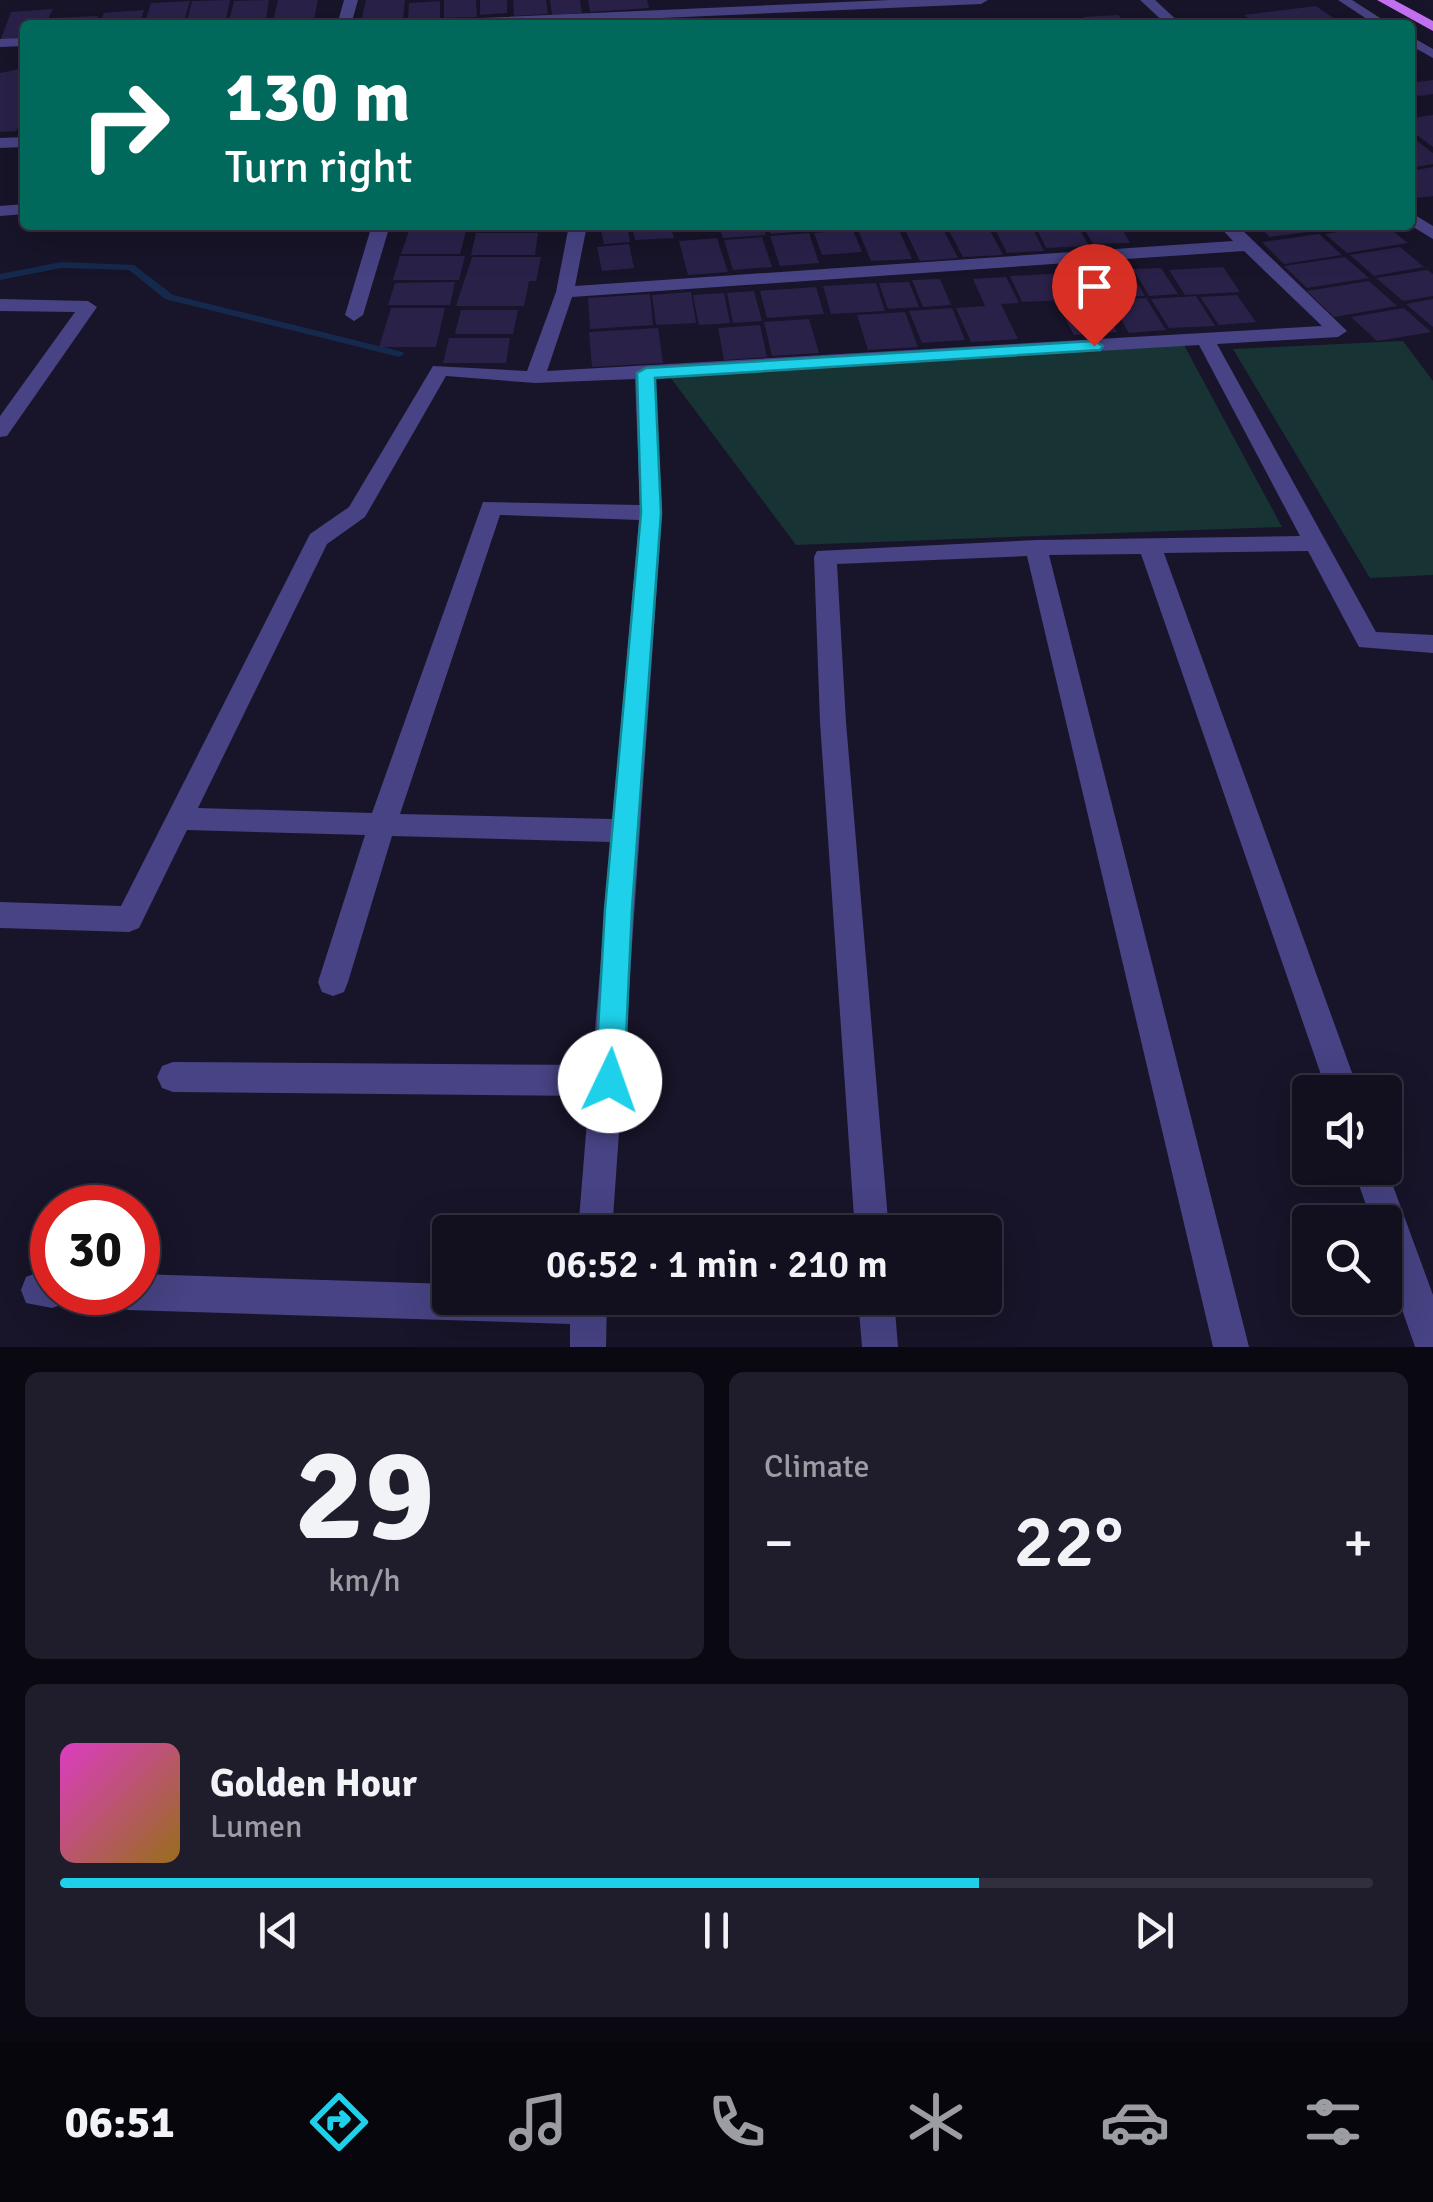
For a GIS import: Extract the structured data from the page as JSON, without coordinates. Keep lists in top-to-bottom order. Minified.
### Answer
{"page":{"turn":["130 m","Turn right"],"limit":"30","trip":"06:52 · 1 min · 210 m","tile":[["29","km/h"],"Climate"],"heat":["−","22°","+"],"song":["Golden Hour","Lumen"],"tabs":"06:51"}}
